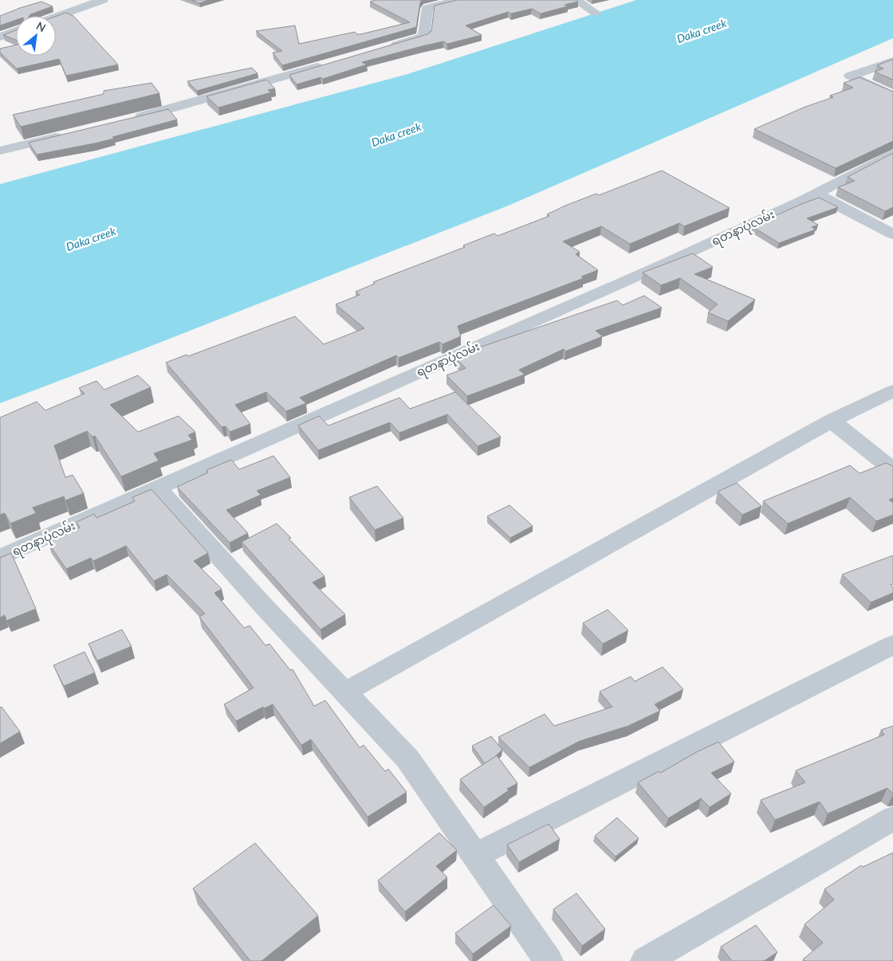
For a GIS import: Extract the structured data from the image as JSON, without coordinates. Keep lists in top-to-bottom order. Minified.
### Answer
{"streets":{"street":["ရတနာပုံလမ်း"]},"water":["Daka creek"],"north":"top right"}
